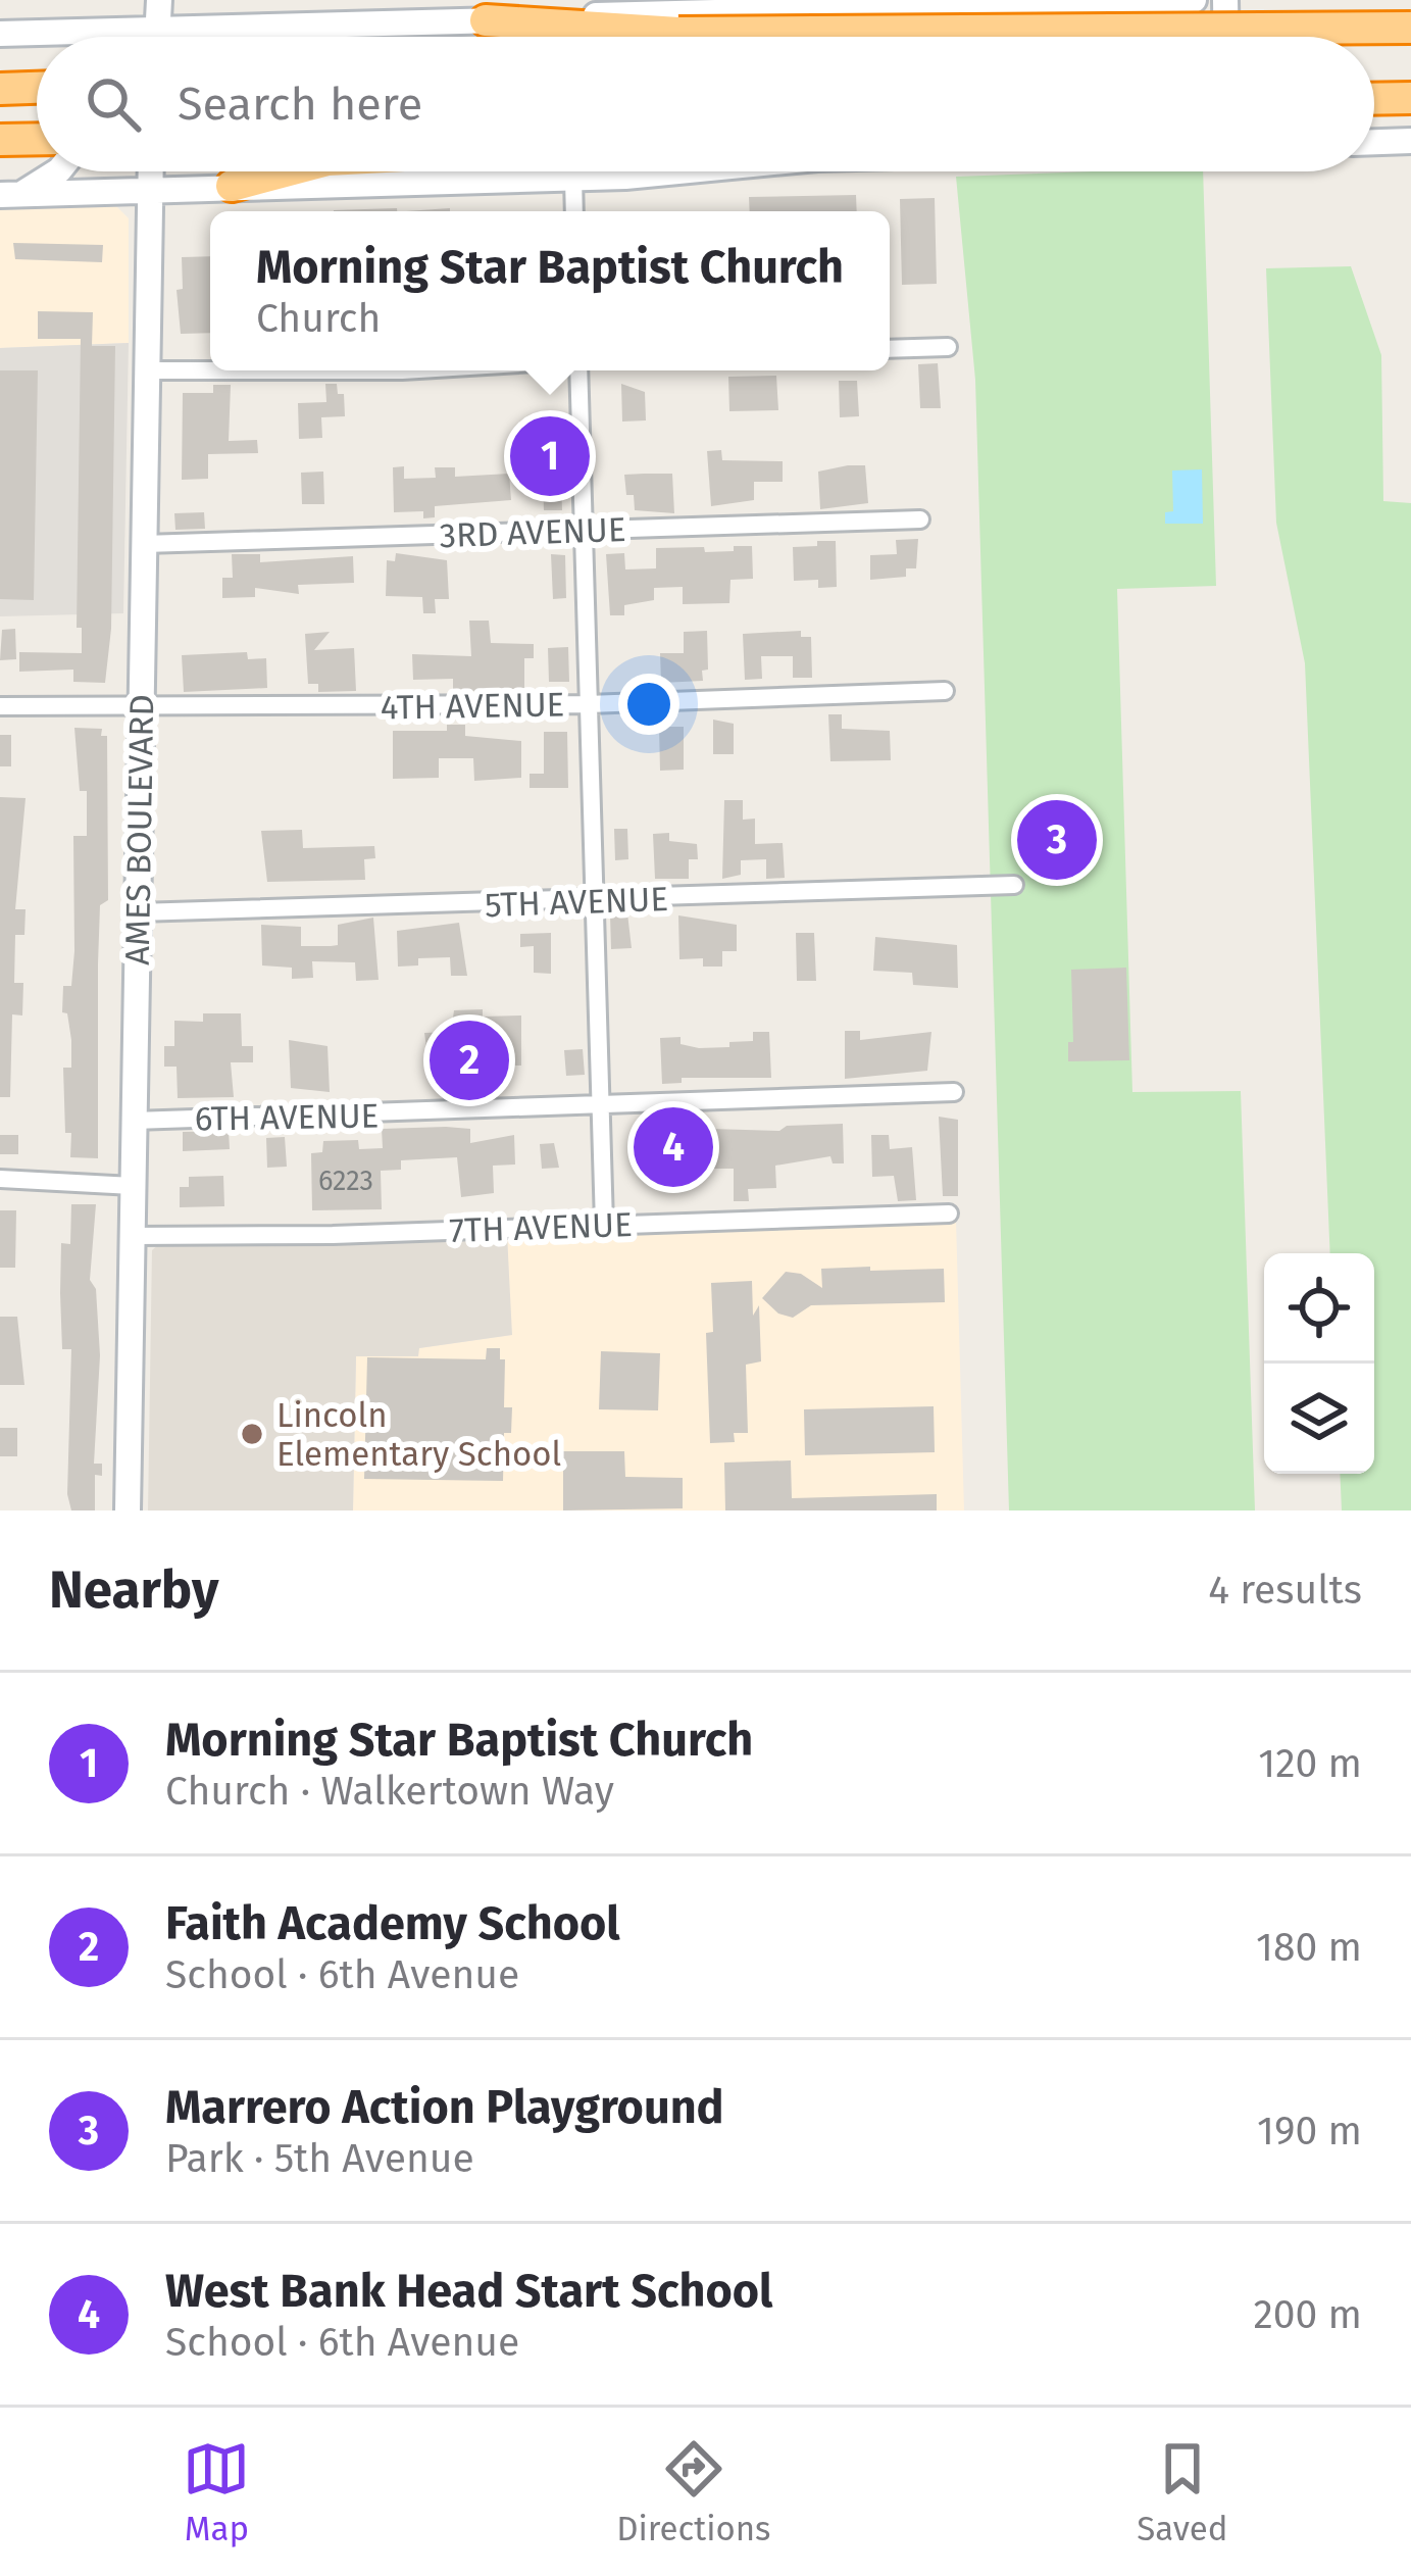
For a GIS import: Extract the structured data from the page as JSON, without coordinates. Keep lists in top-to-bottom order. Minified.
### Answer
{"streets":{"main road":["AMES BOULEVARD"],"street":["3RD AVENUE","4TH AVENUE","5TH AVENUE","6TH AVENUE","7TH AVENUE"]},"crossings":[["3RD AVENUE","AMES BOULEVARD"],["4TH AVENUE","AMES BOULEVARD"],["AMES BOULEVARD","5TH AVENUE"],["AMES BOULEVARD","6TH AVENUE"],["AMES BOULEVARD","7TH AVENUE"]],"places":["Lincoln Elementary School"],"house_numbers":["6223"],"page":{"search":"Search here","popup":["Morning Star Baptist Church","Church"],"pins":["1","3","2","4"],"heading":["Nearby","4 results"],"list":[{"mark":"1","name":"Morning Star Baptist Church","note":"Church · Walkertown Way","value":"120 m"},{"mark":"2","name":"Faith Academy School","note":"School · 6th Avenue","value":"180 m"},{"mark":"3","name":"Marrero Action Playground","note":"Park · 5th Avenue","value":"190 m"},{"mark":"4","name":"West Bank Head Start School","note":"School · 6th Avenue","value":"200 m"}],"nav":["Map","Directions","Saved"]}}
